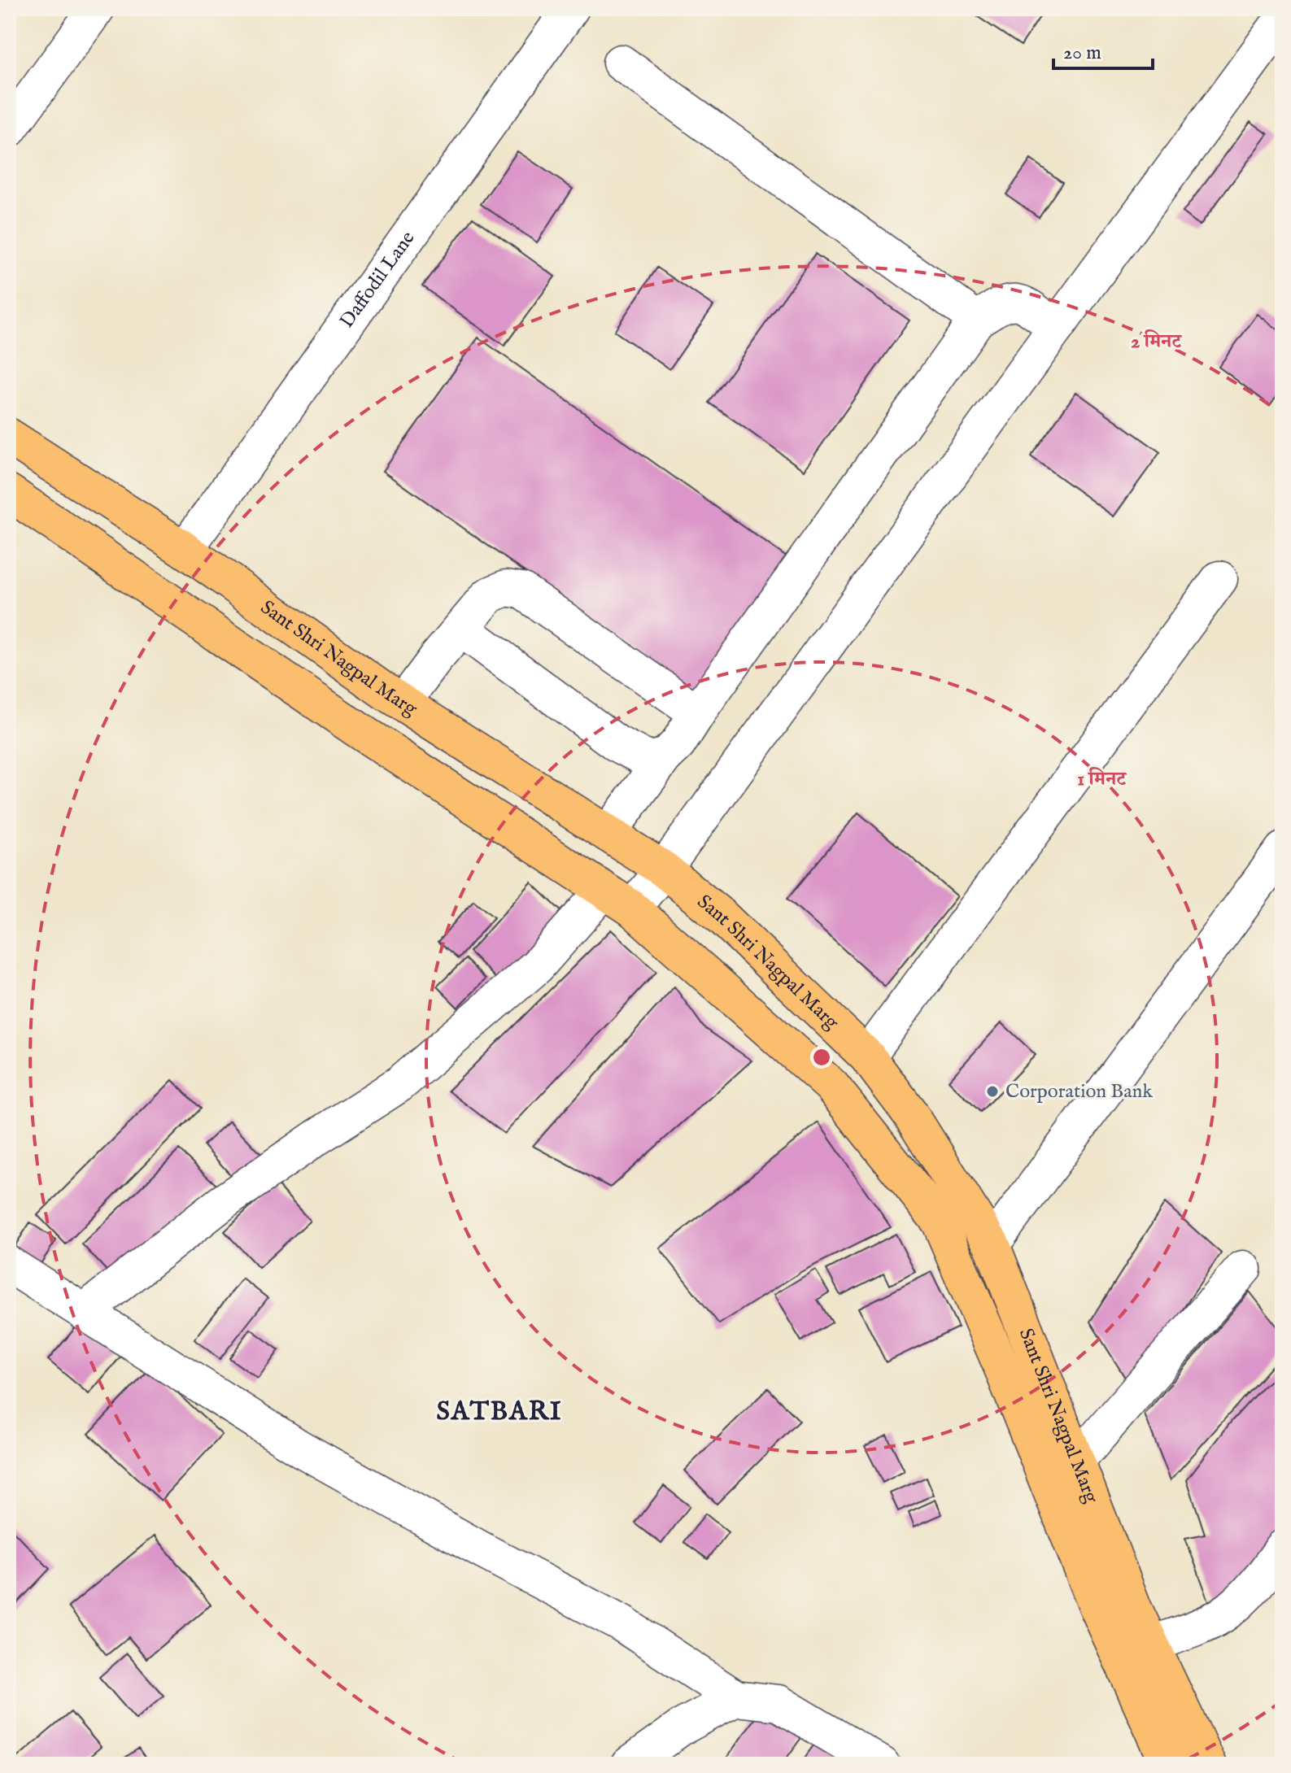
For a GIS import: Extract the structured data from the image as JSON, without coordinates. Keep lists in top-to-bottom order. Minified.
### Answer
{"streets":{"main road":["Sant Shri Nagpal Marg"],"street":["Daffodil Lane"]},"crossings":[["Daffodil Lane","Sant Shri Nagpal Marg"]],"districts":["SATBARI"],"places":["Corporation Bank"],"scale_bar":"20 m","rings":["2 मिनट","1 मिनट"]}
